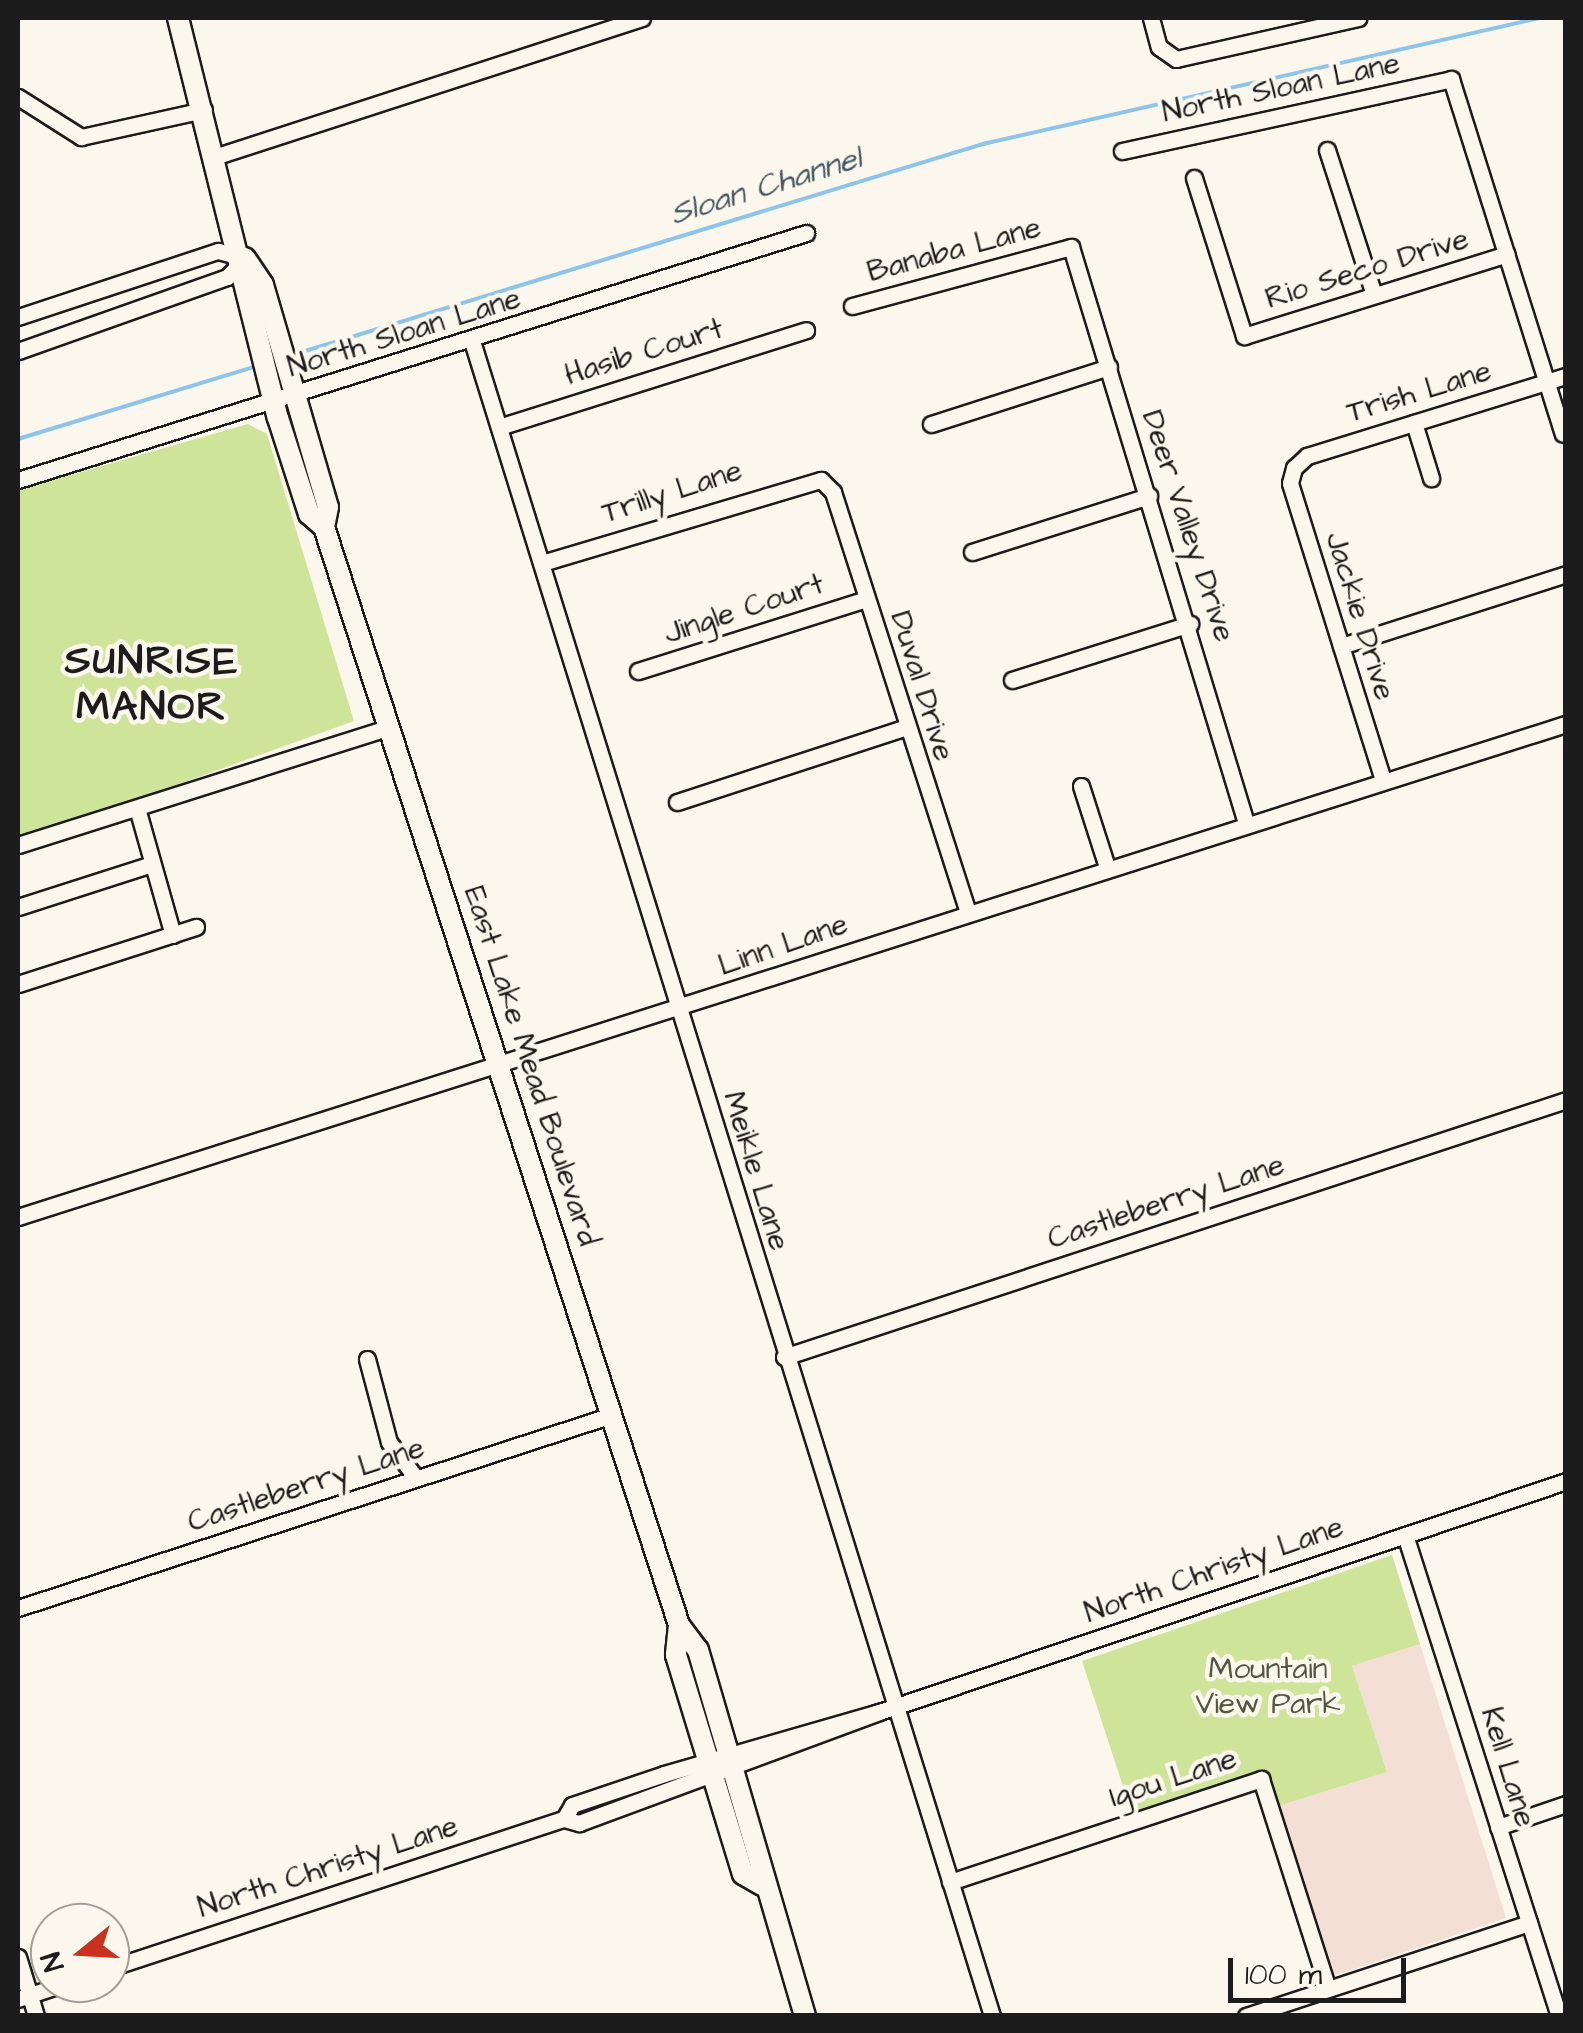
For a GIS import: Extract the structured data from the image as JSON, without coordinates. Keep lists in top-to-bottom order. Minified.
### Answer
{"streets":{"main road":["East Lake Mead Boulevard"],"street":["North Sloan Lane","Banaba Lane","Rio Seco Drive","Hasib Court","Trish Lane","Trilly Lane","Deer Valley Drive","Jingle Court","Jackie Drive","Duval Drive","Linn Lane","Meikle Lane","Castleberry Lane","North Christy Lane","Kell Lane","Igou Lane"]},"crossings":[["North Sloan Lane","Rio Seco Drive"],["North Sloan Lane","East Lake Mead Boulevard"],["North Sloan Lane","Meikle Lane"],["Banaba Lane","Deer Valley Drive"],["Hasib Court","Meikle Lane"],["Trish Lane","Jackie Drive"],["Trilly Lane","Duval Drive"],["Trilly Lane","Meikle Lane"],["Deer Valley Drive","Linn Lane"],["Jingle Court","Duval Drive"],["Jackie Drive","Linn Lane"],["Duval Drive","Linn Lane"],["Linn Lane","East Lake Mead Boulevard"],["Linn Lane","Meikle Lane"],["East Lake Mead Boulevard","Castleberry Lane"],["East Lake Mead Boulevard","North Christy Lane"],["Meikle Lane","Castleberry Lane"],["Meikle Lane","North Christy Lane"],["Meikle Lane","Igou Lane"],["North Christy Lane","Kell Lane"]],"districts":["SUNRISE MANOR"],"water":["Sloan Channel"],"parks":["Mountain View Park"],"scale_bar":"100 m","north":"left"}
